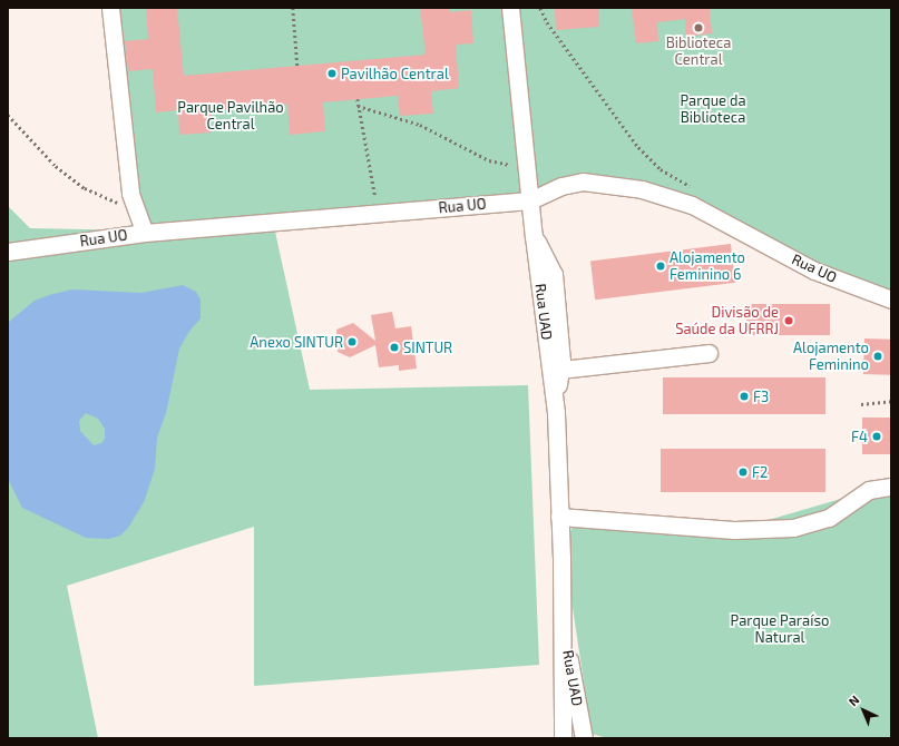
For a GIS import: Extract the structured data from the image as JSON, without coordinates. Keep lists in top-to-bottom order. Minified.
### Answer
{"streets":{"street":["Rua UO","Rua UAD"]},"crossings":[["Rua UO","Rua UAD"]],"parks":["Parque da Biblioteca","Parque Pavilhão Central","Parque Paraíso Natural"],"places":["Biblioteca Central","Pavilhão Central","Alojamento Feminino 6","Divisão de Saúde da UFRRJ","Anexo SINTUR","SINTUR","Alojamento Feminino","F3","F4","F2"],"north":"top left"}
